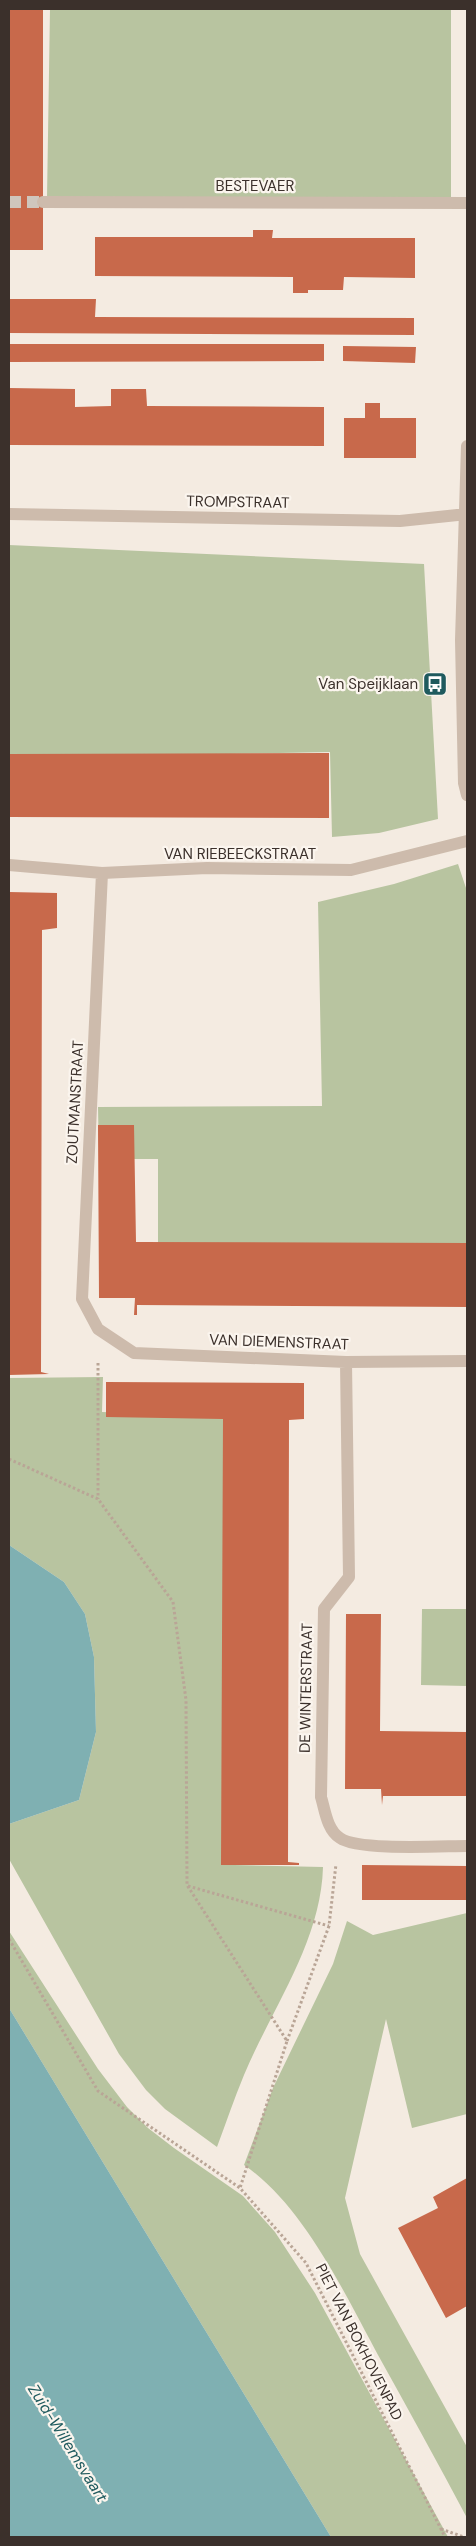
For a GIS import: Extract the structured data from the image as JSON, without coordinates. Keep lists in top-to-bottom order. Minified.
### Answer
{"streets":{"street":["BESTEVAER","TROMPSTRAAT","VAN RIEBEECKSTRAAT","ZOUTMANSTRAAT","VAN DIEMENSTRAAT","DE WINTERSTRAAT"],"path":["PIET VAN BOKHOVENPAD"]},"crossings":[["VAN RIEBEECKSTRAAT","ZOUTMANSTRAAT"],["ZOUTMANSTRAAT","VAN DIEMENSTRAAT"],["VAN DIEMENSTRAAT","DE WINTERSTRAAT"]],"water":["Zuid-Willemsvaart"],"places":{"bus stop":["Van Speijklaan"]}}
